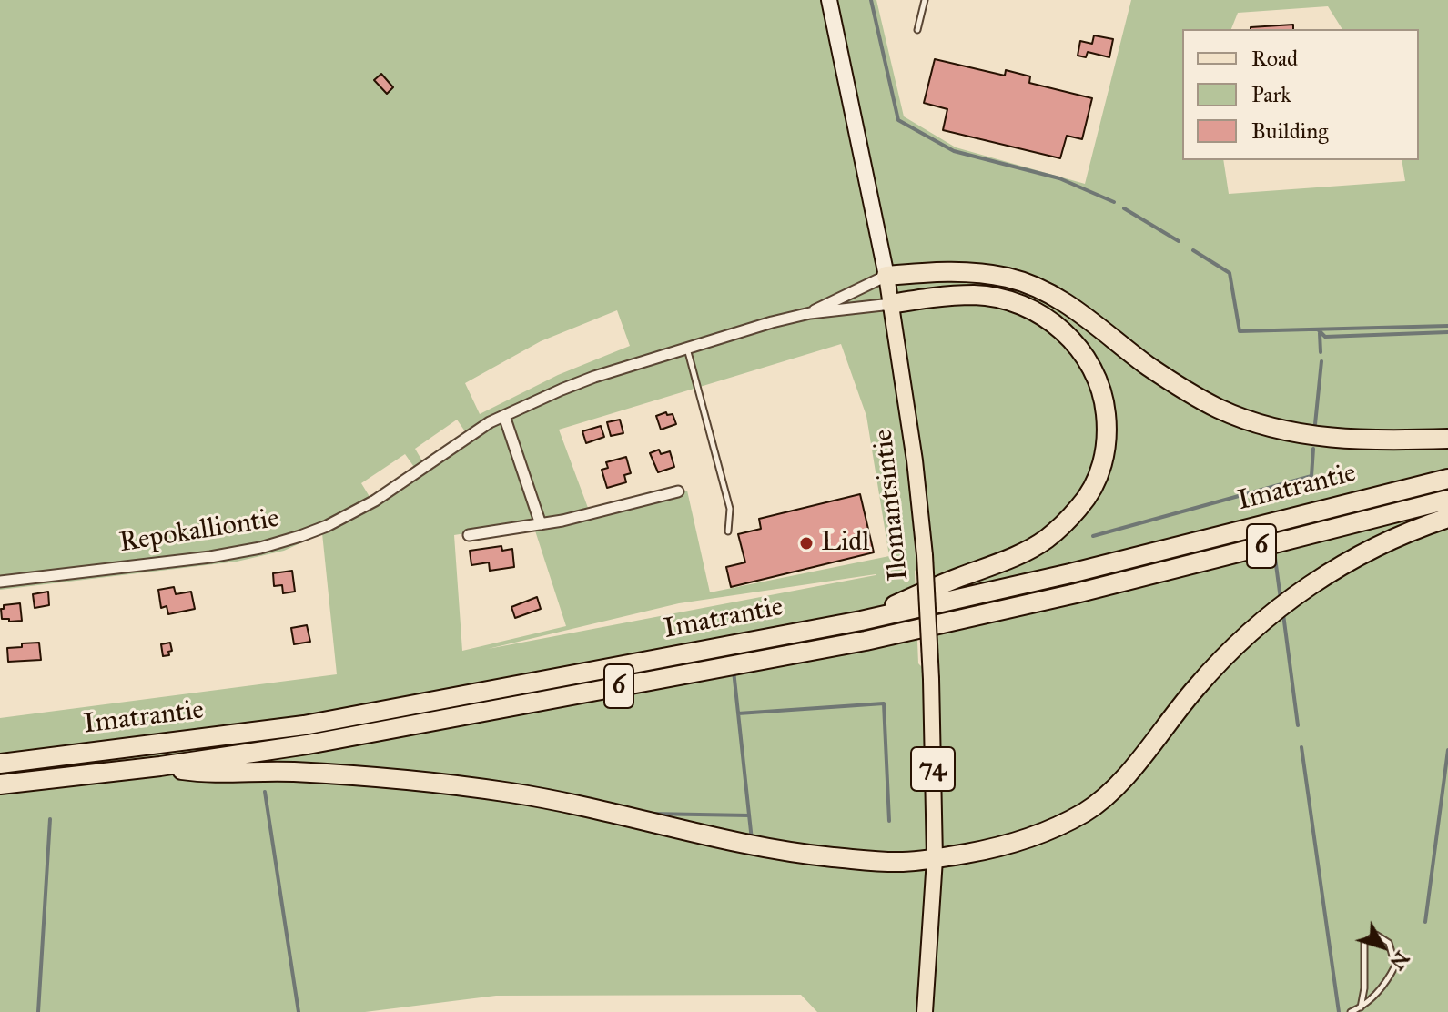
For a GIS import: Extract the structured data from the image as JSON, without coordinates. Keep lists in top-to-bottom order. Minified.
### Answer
{"streets":{"highway":["Imatrantie","6"],"main road":["Ilomantsintie","74"],"street":["Repokalliontie"]},"crossings":[["Ilomantsintie","Repokalliontie"]],"places":["Lidl"],"legend":["Road","Park","Building"],"north":"bottom right"}
